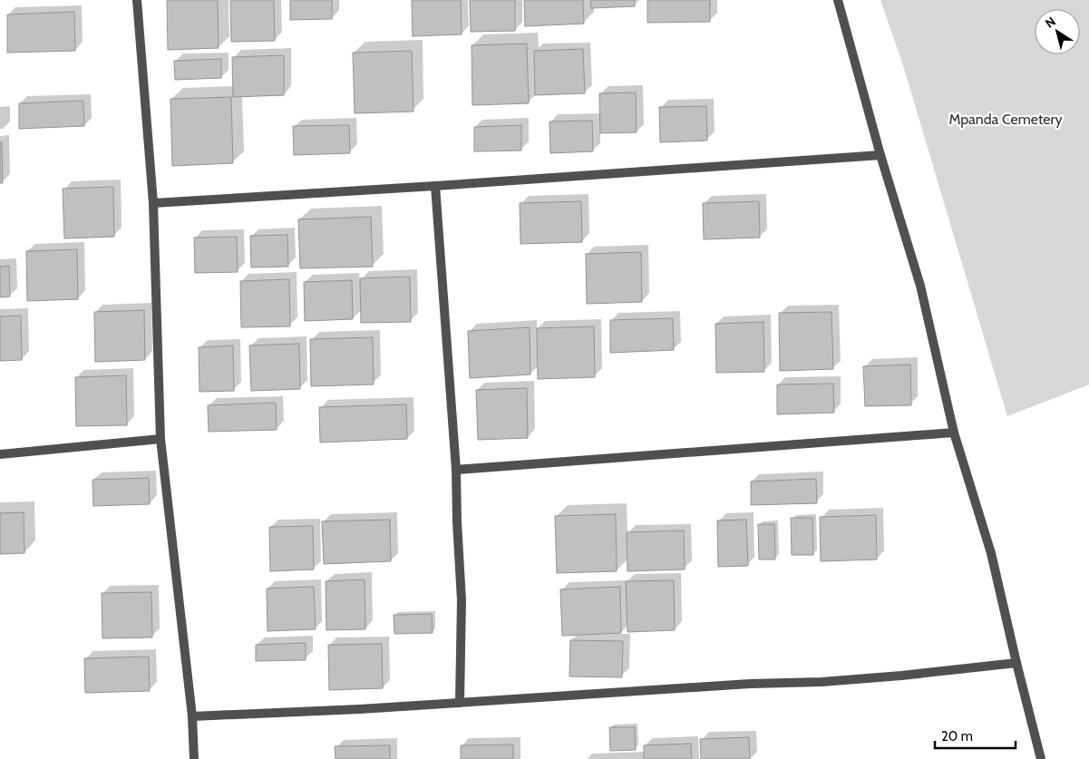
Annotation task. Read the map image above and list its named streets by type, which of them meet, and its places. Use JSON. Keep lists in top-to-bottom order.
{
  "parks": ["Mpanda Cemetery"],
  "scale_bar": "20 m",
  "north": "top left"
}
